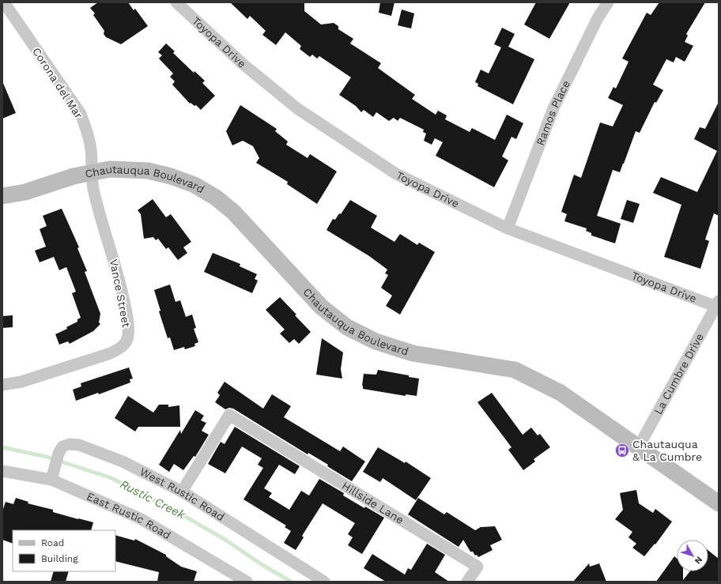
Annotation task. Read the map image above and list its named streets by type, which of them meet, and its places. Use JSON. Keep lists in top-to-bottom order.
{
  "streets": {
    "street": [
      "Toyopa Drive",
      "Corona del Mar",
      "Ramos Place",
      "Chautauqua Boulevard",
      "Vance Street",
      "La Cumbre Drive",
      "West Rustic Road",
      "Hillside Lane",
      "East Rustic Road"
    ]
  },
  "crossings": [
    ["Toyopa Drive", "Ramos Place"],
    ["Toyopa Drive", "La Cumbre Drive"],
    ["Corona del Mar", "Chautauqua Boulevard"],
    ["Corona del Mar", "Vance Street"],
    ["Chautauqua Boulevard", "Vance Street"],
    ["Chautauqua Boulevard", "La Cumbre Drive"],
    ["West Rustic Road", "Hillside Lane"],
    ["West Rustic Road", "East Rustic Road"]
  ],
  "water": ["Rustic Creek"],
  "places": {
    "bus stop": ["Chautauqua & La Cumbre"]
  },
  "legend": ["Road", "Building"],
  "north": "bottom right"
}
